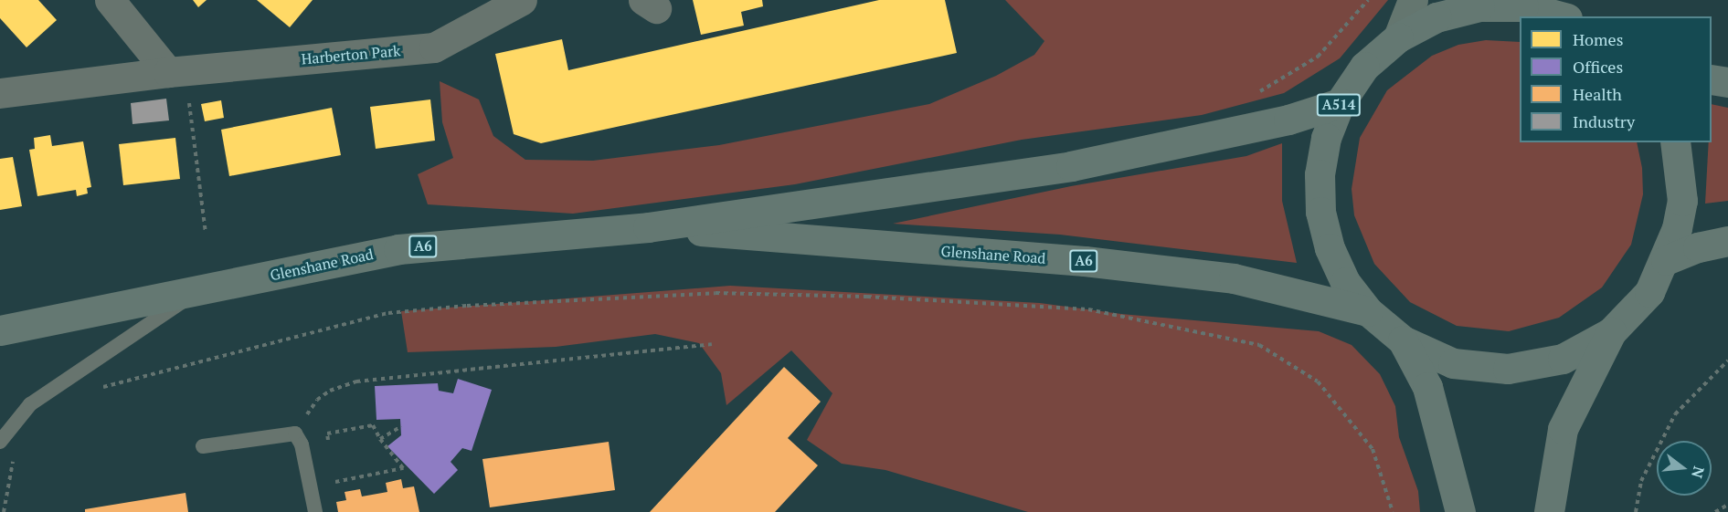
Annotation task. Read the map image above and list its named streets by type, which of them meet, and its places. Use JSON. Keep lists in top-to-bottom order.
{
  "streets": {
    "highway": ["A514", "A6", "Glenshane Road"],
    "street": ["Harberton Park"]
  },
  "crossings": [
    ["A514", "Glenshane Road"]
  ],
  "legend": [
    "Homes",
    "Offices",
    "Health",
    "Industry"
  ],
  "north": "right"
}
